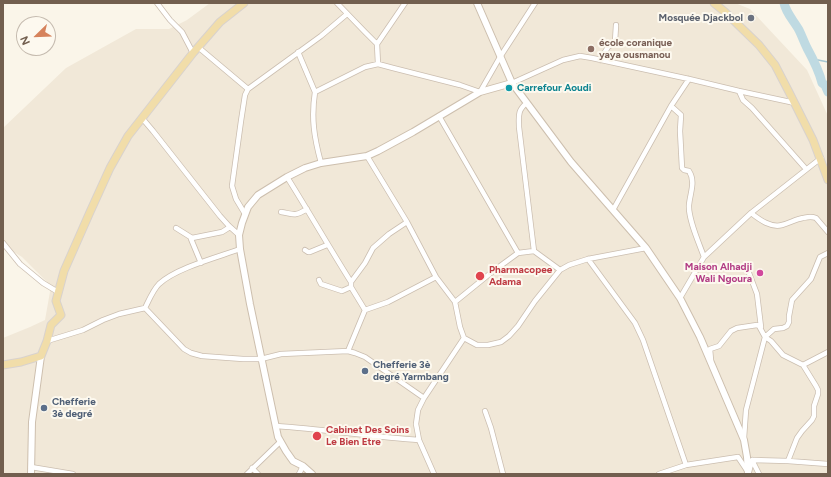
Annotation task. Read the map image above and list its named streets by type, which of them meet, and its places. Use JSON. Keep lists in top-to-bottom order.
{
  "places": [
    "Mosquée Djackbol",
    "école coranique yaya ousmanou",
    "Carrefour Aoudi",
    "Maison Alhadji Wali Ngoura",
    "Pharmacopee Adama",
    "Chefferie 3è degré Yarmbang",
    "Chefferie 3è degré",
    "Cabinet Des Soins Le Bien Etre"
  ],
  "north": "bottom left"
}
